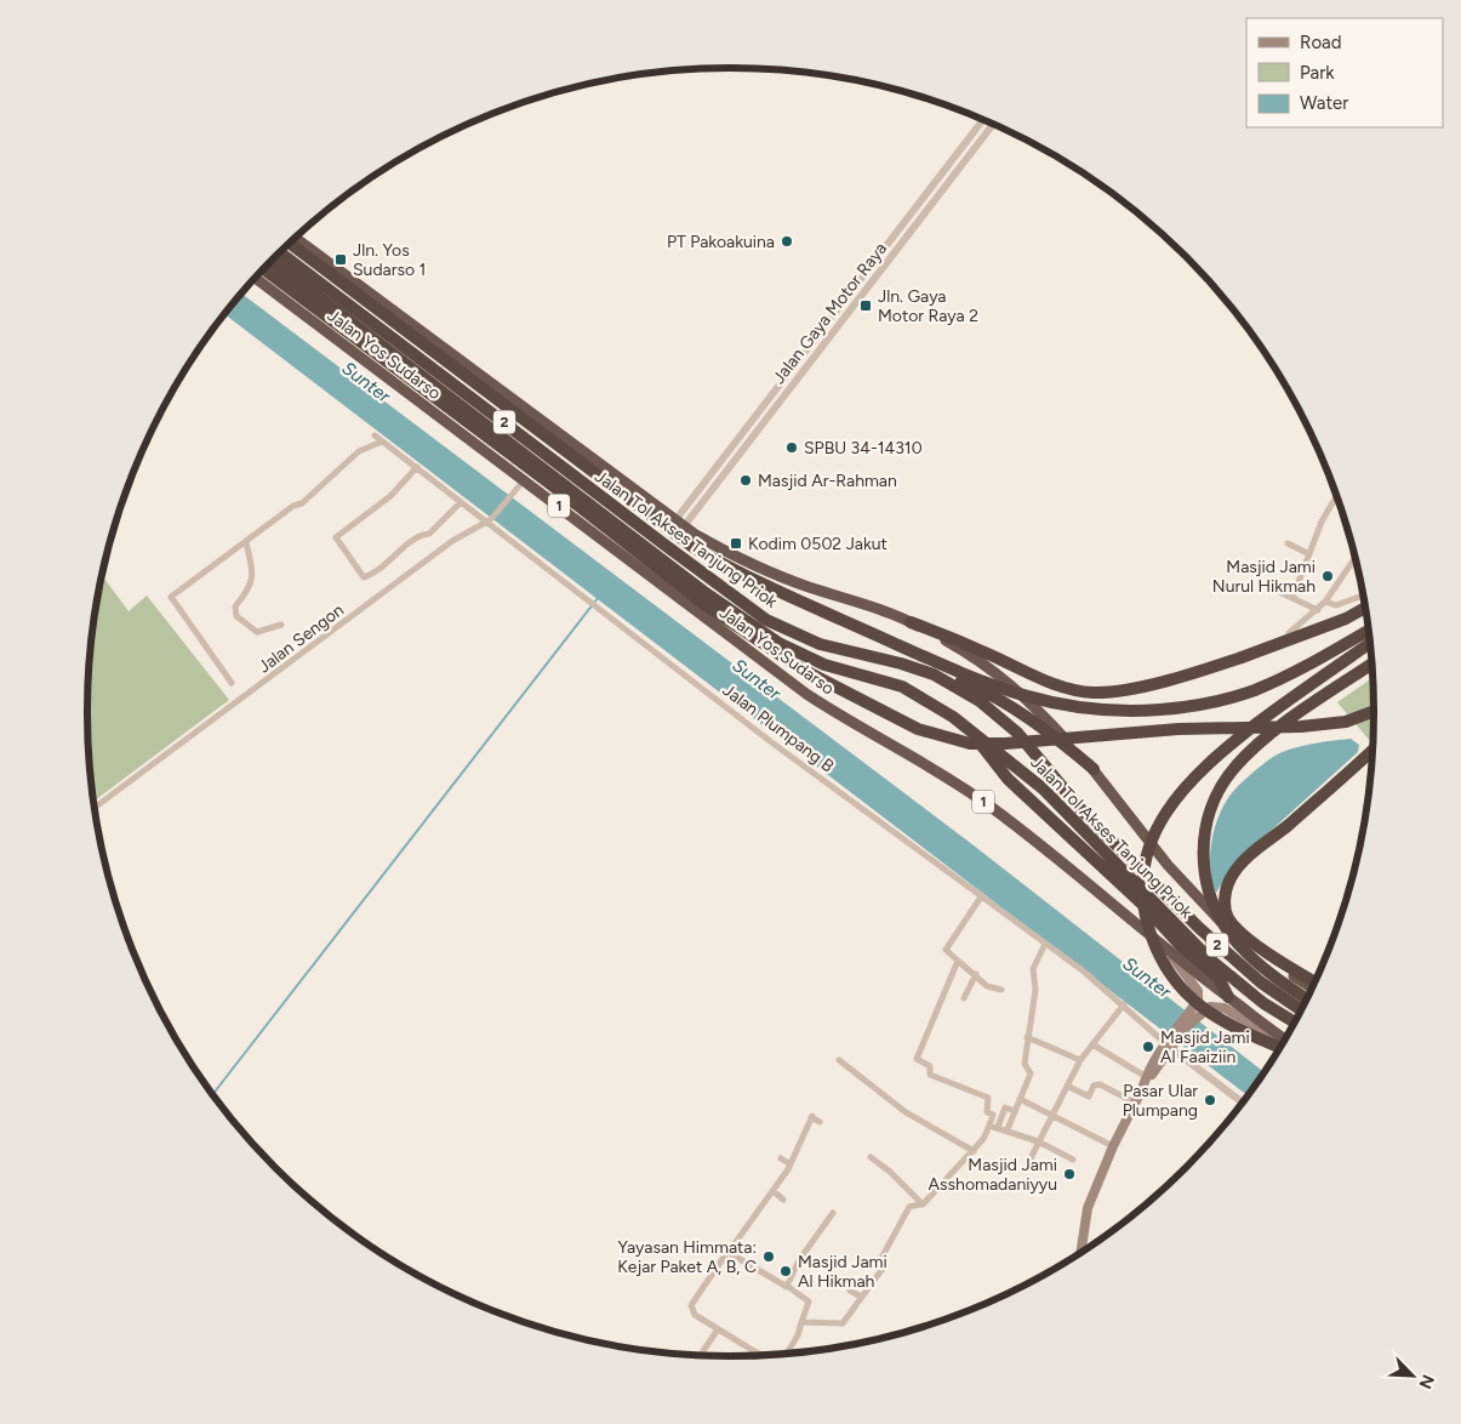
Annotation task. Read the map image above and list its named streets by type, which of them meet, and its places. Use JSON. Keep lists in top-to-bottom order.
{
  "streets": {
    "highway": [
      "Jalan Yos Sudarso",
      "2",
      "1",
      "Jalan Tol Akses Tanjung Priok"
    ],
    "street": ["Jalan Gaya Motor Raya", "Jalan Sengon", "Jalan Plumpang B"]
  },
  "crossings": [
    ["Jalan Yos Sudarso", "Jalan Sengon"],
    ["Jalan Sengon", "Jalan Plumpang B"]
  ],
  "water": ["Sunter"],
  "places": {
    "other": [
      "PT Pakoakuina",
      "SPBU 34-14310",
      "Masjid Ar-Rahman",
      "Masjid Jami Nurul Hikmah",
      "Masjid Jami Al Faaiziin",
      "Pasar Ular Plumpang",
      "Masjid Jami Asshomadaniyyu",
      "Yayasan Himmata: Kejar Paket A, B, C",
      "Masjid Jami Al Hikmah"
    ],
    "transit": ["Jln. Yos Sudarso 1", "Jln. Gaya Motor Raya 2", "Kodim 0502 Jakut"]
  },
  "legend": ["Road", "Park", "Water"],
  "north": "bottom right"
}
